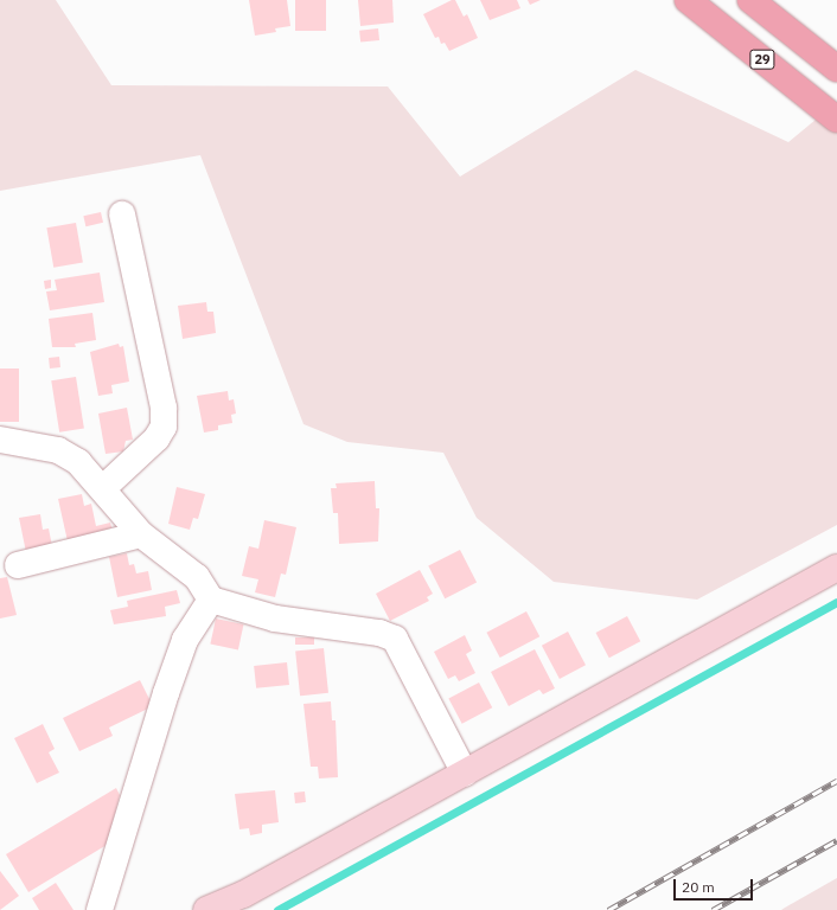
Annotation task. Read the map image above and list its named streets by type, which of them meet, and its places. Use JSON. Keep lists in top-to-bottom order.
{
  "streets": {
    "main road": ["29"]
  },
  "scale_bar": "20 m"
}
